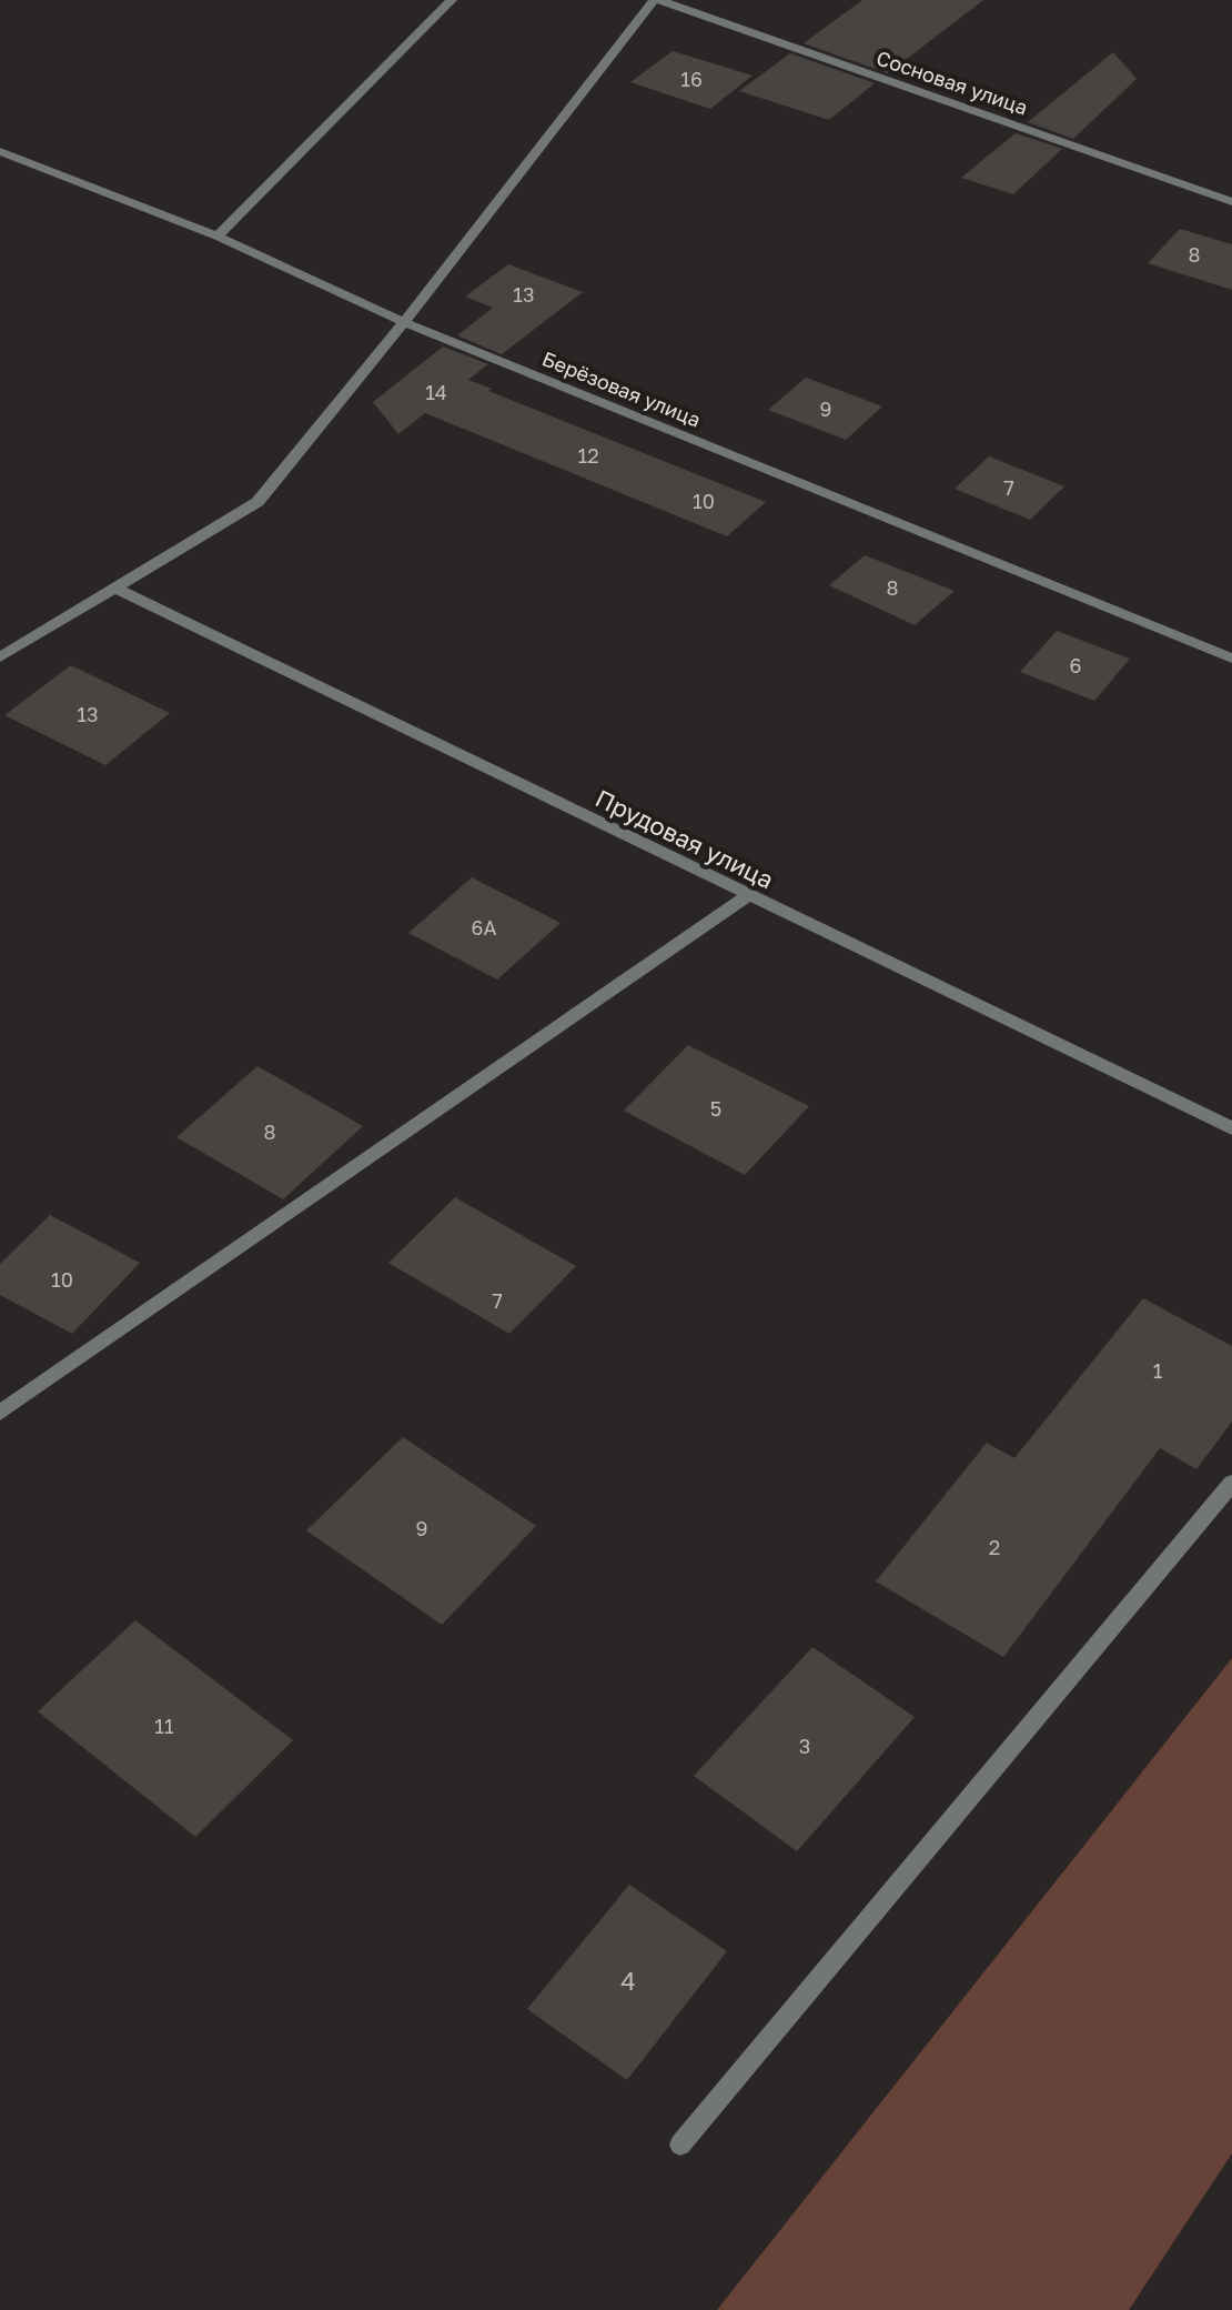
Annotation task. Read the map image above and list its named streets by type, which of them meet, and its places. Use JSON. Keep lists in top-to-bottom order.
{
  "streets": {
    "street": ["Сосновая улица", "Берёзовая улица", "Прудовая улица"]
  },
  "house_numbers": [
    "16",
    "8",
    "13",
    "14",
    "9",
    "12",
    "7",
    "10",
    "8",
    "6",
    "13",
    "6А",
    "5",
    "8",
    "10",
    "7",
    "1",
    "9",
    "2",
    "11",
    "3",
    "4"
  ]
}
